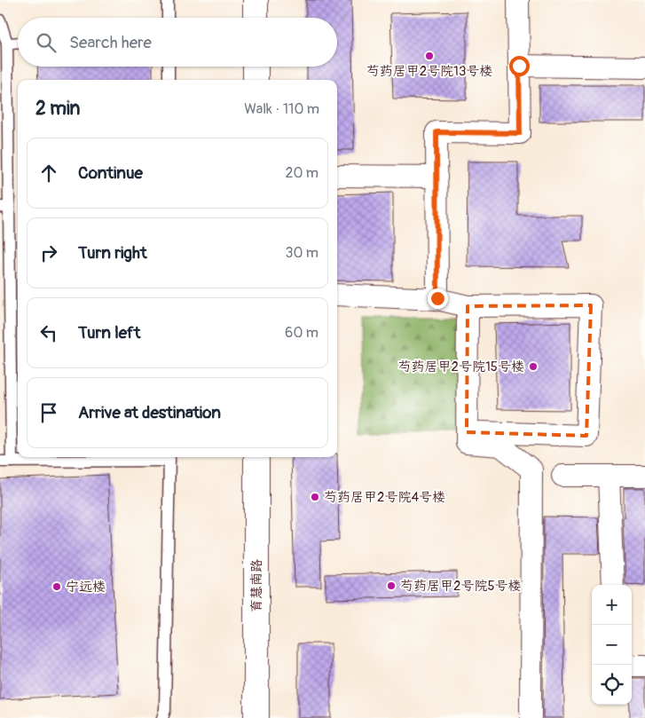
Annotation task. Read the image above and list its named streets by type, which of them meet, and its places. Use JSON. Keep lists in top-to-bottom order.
{
  "streets": {
    "street": ["育慧南路"]
  },
  "places": [
    "芍药居甲2号院13号楼",
    "芍药居甲2号院15号楼",
    "芍药居甲2号院4号楼",
    "芍药居甲2号院5号楼",
    "宁远楼"
  ],
  "page": {
    "search": "Search here",
    "heading": ["2 min", "Walk · 110 m"],
    "list": [
      ["Continue", "20 m"],
      ["Turn right", "30 m"],
      ["Turn left", "60 m"],
      "Arrive at destination"
    ],
    "map_buttons": ["+", "−"]
  }
}
